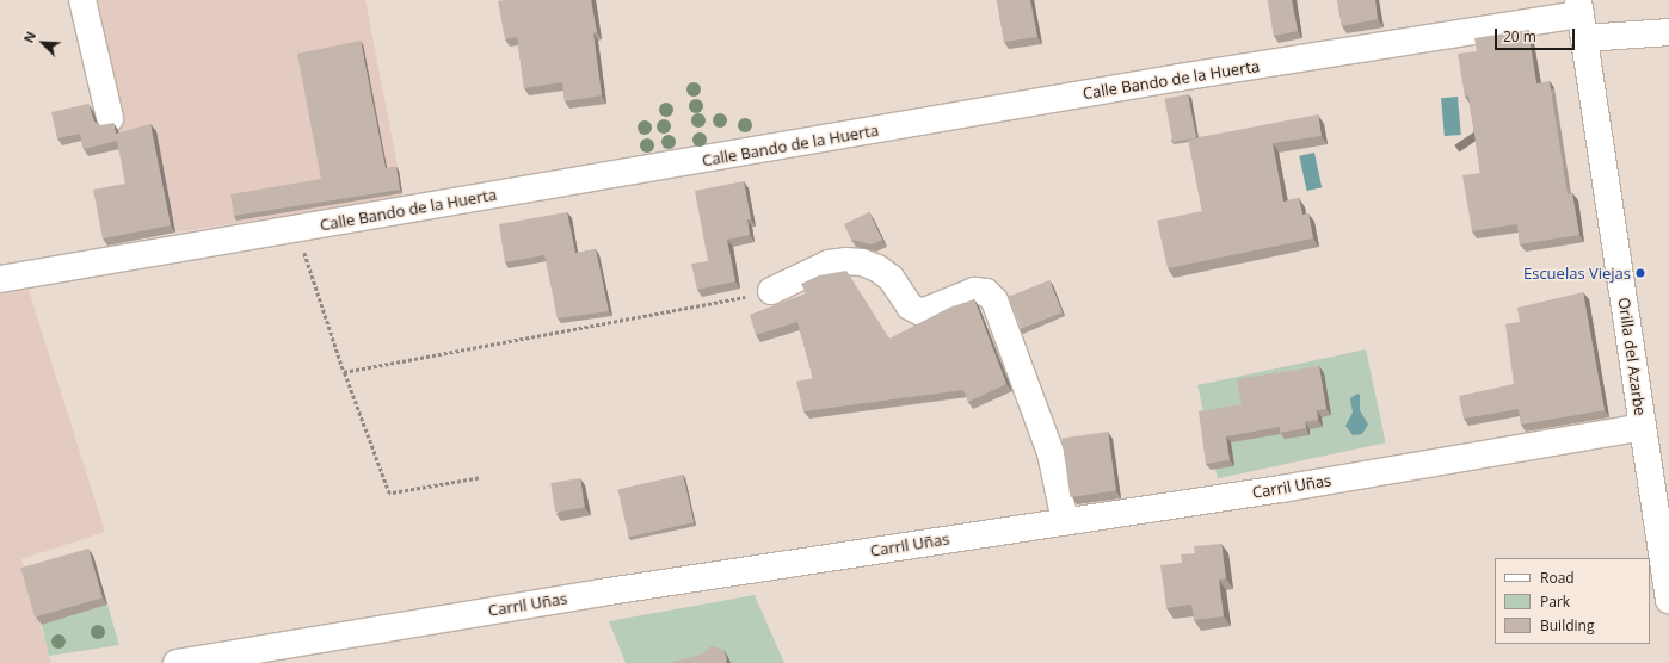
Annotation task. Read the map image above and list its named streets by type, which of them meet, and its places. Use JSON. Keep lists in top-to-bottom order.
{
  "streets": {
    "street": ["Calle Bando de la Huerta", "Orilla del Azarbe", "Carril Uñas"]
  },
  "crossings": [
    ["Calle Bando de la Huerta", "Orilla del Azarbe"],
    ["Orilla del Azarbe", "Carril Uñas"]
  ],
  "places": ["Escuelas Viejas"],
  "legend": ["Road", "Park", "Building"],
  "scale_bar": "20 m",
  "north": "top left"
}
